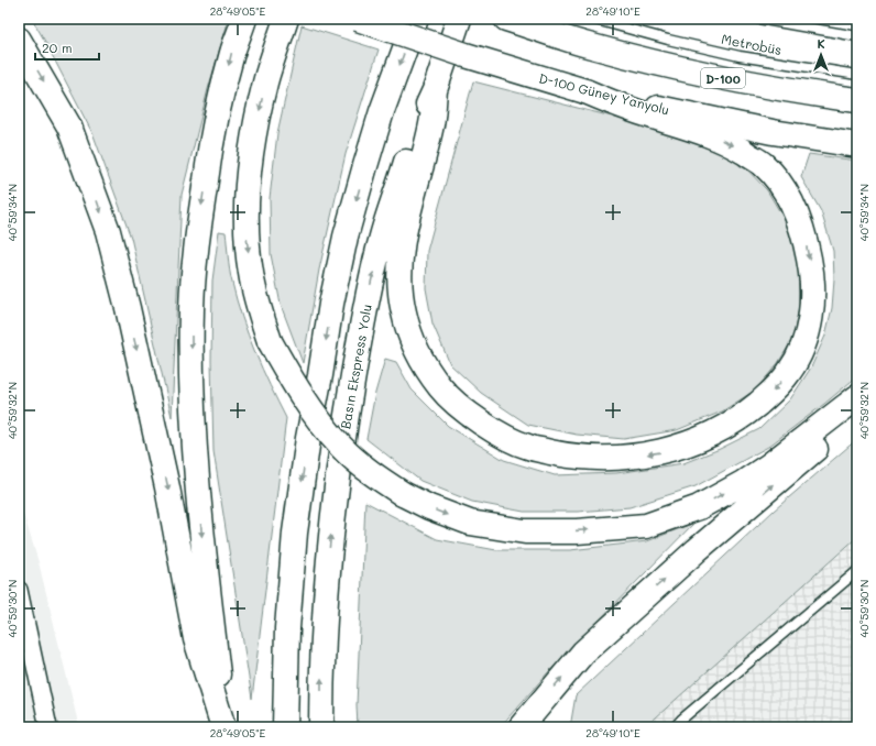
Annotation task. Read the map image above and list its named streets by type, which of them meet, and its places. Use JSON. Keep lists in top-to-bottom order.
{
  "streets": {
    "main road": ["D-100", "D-100 Güney Yanyolu", "Basın Ekspress Yolu"],
    "lane": ["Metrobüs"]
  },
  "scale_bar": "20 m",
  "north": "top",
  "coordinates": [
    "28°49'05\"E",
    "28°49'10\"E",
    "40°59'34\"N",
    "40°59'32\"N",
    "40°59'30\"N"
  ]
}
